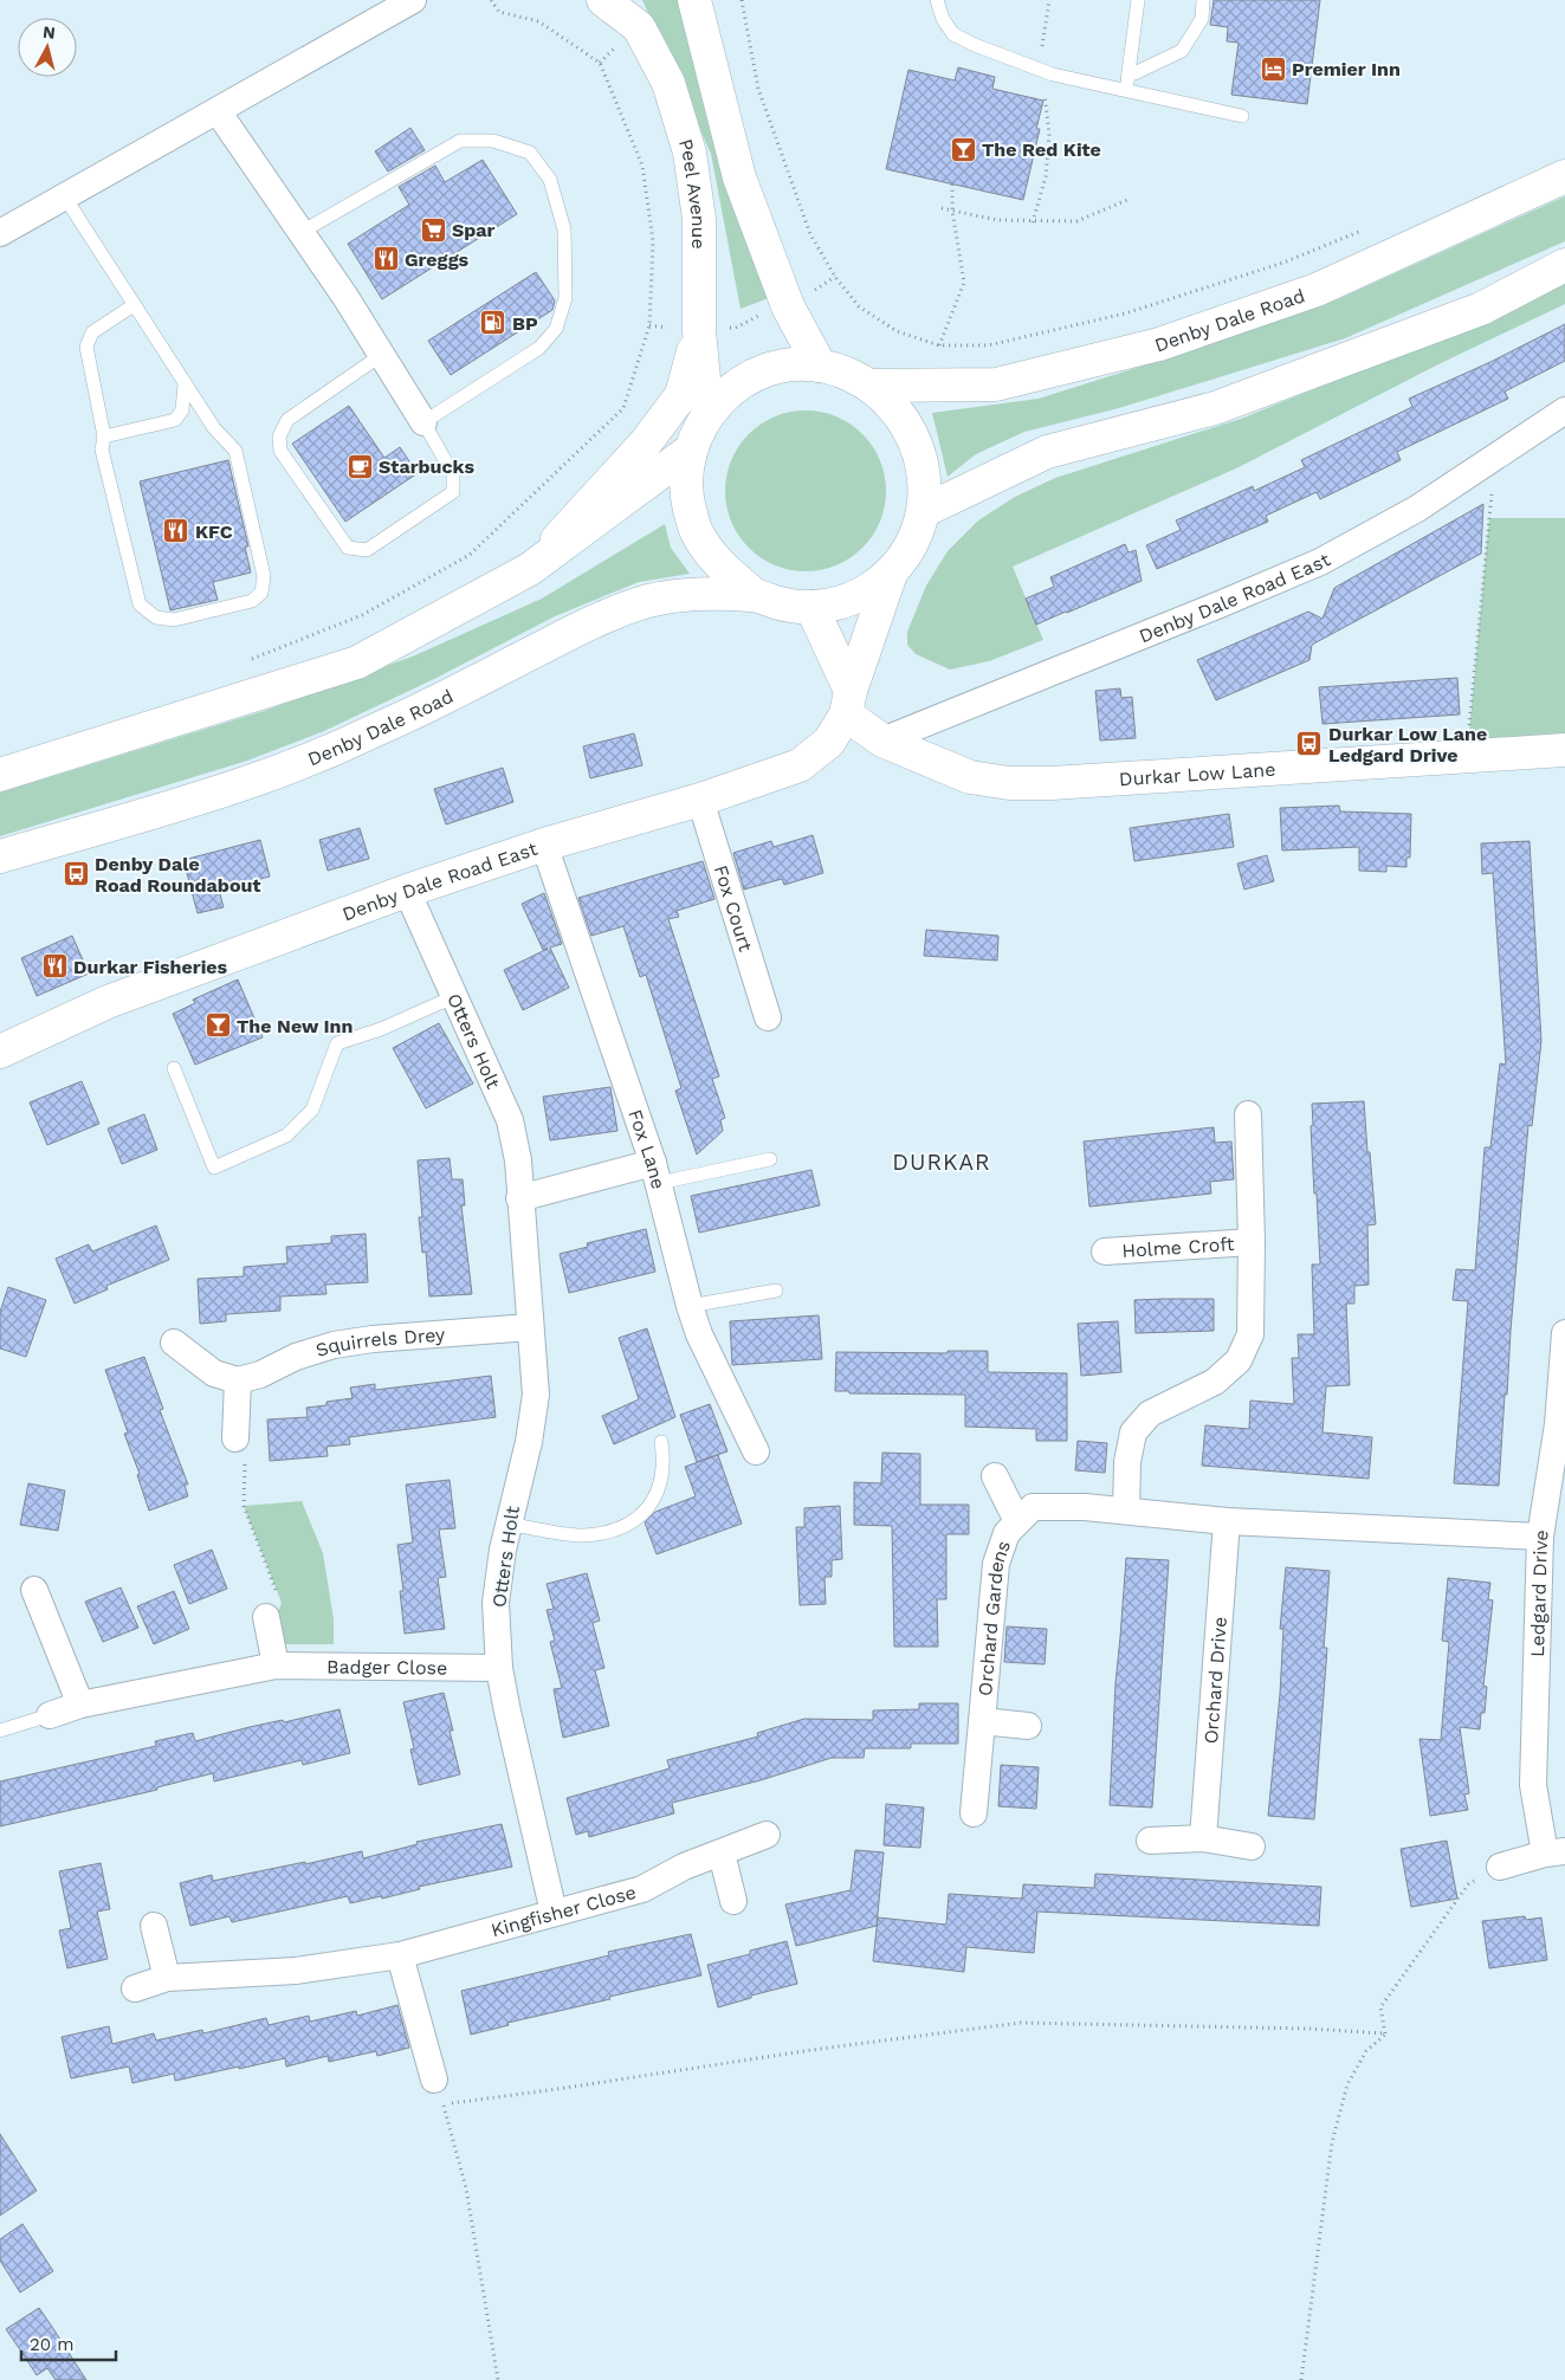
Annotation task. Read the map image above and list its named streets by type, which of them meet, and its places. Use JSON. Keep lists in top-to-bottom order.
{
  "streets": {
    "main road": [
      "Peel Avenue",
      "Denby Dale Road",
      "Denby Dale Road East",
      "Durkar Low Lane"
    ],
    "street": [
      "Fox Court",
      "Otters Holt",
      "Fox Lane",
      "Holme Croft",
      "Squirrels Drey",
      "Ledgard Drive",
      "Orchard Gardens",
      "Badger Close",
      "Orchard Drive",
      "Kingfisher Close"
    ]
  },
  "crossings": [
    ["Peel Avenue", "Denby Dale Road"],
    ["Denby Dale Road", "Denby Dale Road East"],
    ["Denby Dale Road East", "Durkar Low Lane"],
    ["Denby Dale Road East", "Fox Court"],
    ["Denby Dale Road East", "Otters Holt"],
    ["Denby Dale Road East", "Fox Lane"],
    ["Otters Holt", "Squirrels Drey"],
    ["Otters Holt", "Badger Close"],
    ["Otters Holt", "Kingfisher Close"],
    ["Holme Croft", "Orchard Gardens"]
  ],
  "districts": ["DURKAR"],
  "places": {
    "hotel": ["Premier Inn"],
    "bar": ["The Red Kite", "The New Inn"],
    "supermarket": ["Spar"],
    "restaurant": ["Greggs", "KFC", "Durkar Fisheries"],
    "fuel station": ["BP"],
    "cafe": ["Starbucks"],
    "bus stop": ["Durkar Low Lane Ledgard Drive", "Denby Dale Road Roundabout"]
  },
  "scale_bar": "20 m",
  "north": "top"
}
